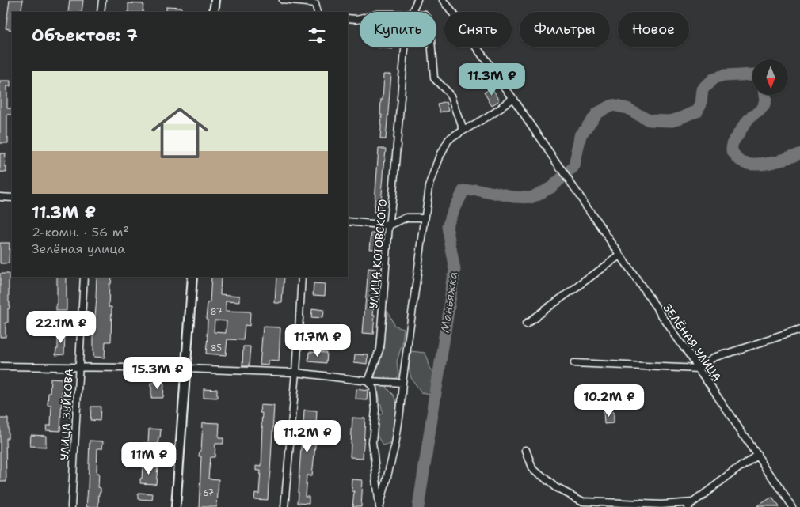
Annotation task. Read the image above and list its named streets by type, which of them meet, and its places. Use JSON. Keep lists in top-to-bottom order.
{
  "streets": {
    "street": ["УЛИЦА КОТОВСКОГО", "ЗЕЛЁНАЯ УЛИЦА", "УЛИЦА ЗУЙКОВА"]
  },
  "water": ["Маньяжка"],
  "house_numbers": ["87", "85", "67"],
  "north": "bottom",
  "page": {
    "chip": [
      "Купить",
      "Снять",
      "Фильтры",
      "Новое"
    ],
    "heading": "Объектов: 7",
    "list": [
      {
        "name": "11.3M ₽",
        "note": "2-комн. · 56 m² · Зелёная улица"
      }
    ],
    "price": [
      "11.3M ₽",
      "22.1M ₽",
      "11.7M ₽",
      "15.3M ₽",
      "10.2M ₽",
      "11.2M ₽",
      "11M ₽"
    ]
  }
}
